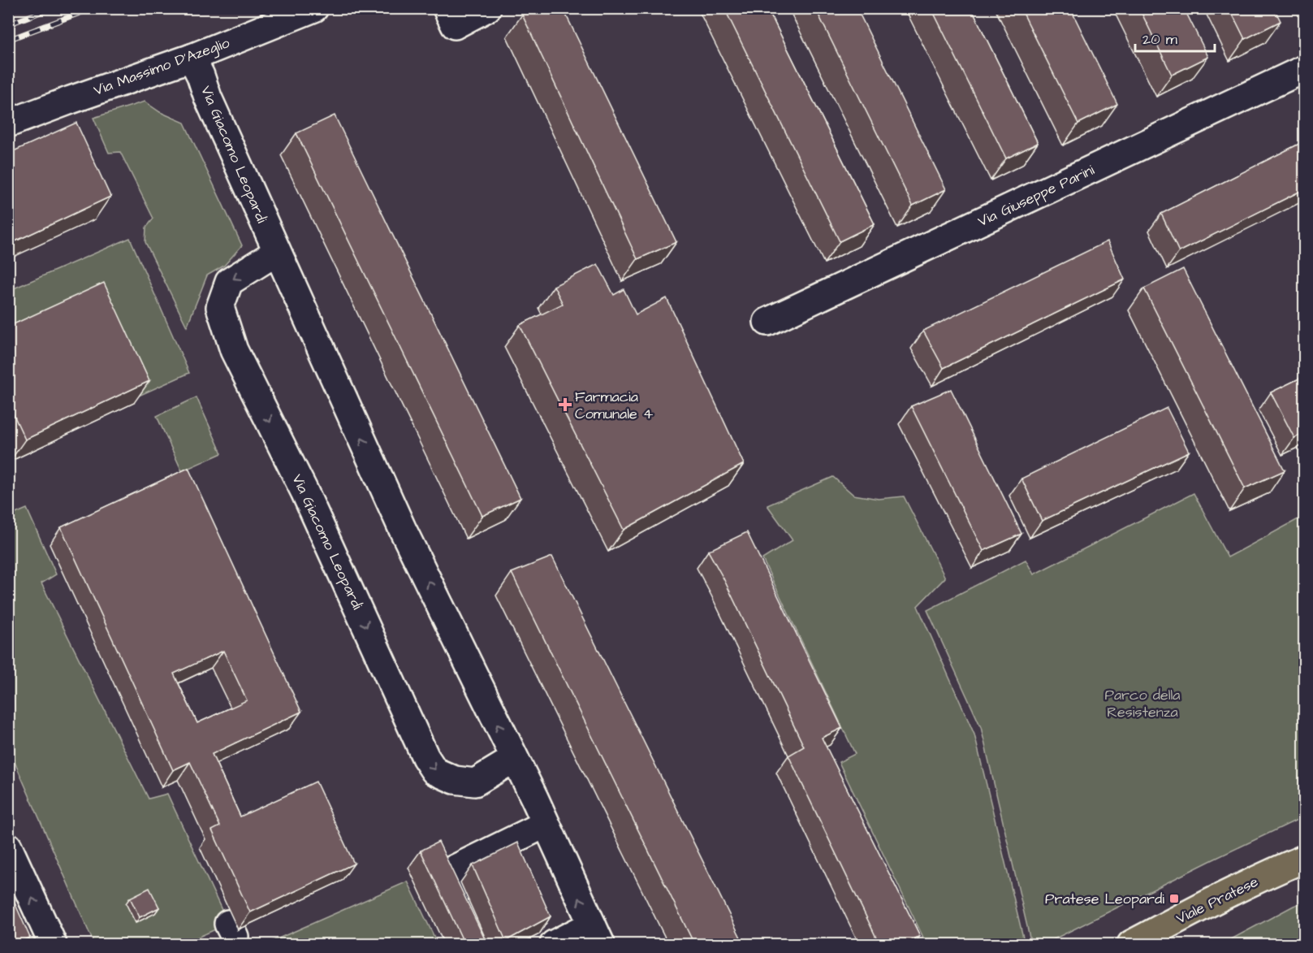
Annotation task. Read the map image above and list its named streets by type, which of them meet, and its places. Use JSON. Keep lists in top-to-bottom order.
{
  "streets": {
    "main road": ["Viale Pratese"],
    "street": ["Via Massimo D'Azeglio", "Via Giacomo Leopardi", "Via Giuseppe Parini"]
  },
  "crossings": [
    ["Via Massimo D'Azeglio", "Via Giacomo Leopardi"]
  ],
  "parks": ["Parco della Resistenza"],
  "places": {
    "health": ["Farmacia Comunale 4"],
    "transit": ["Pratese Leopardi"]
  },
  "scale_bar": "20 m"
}
